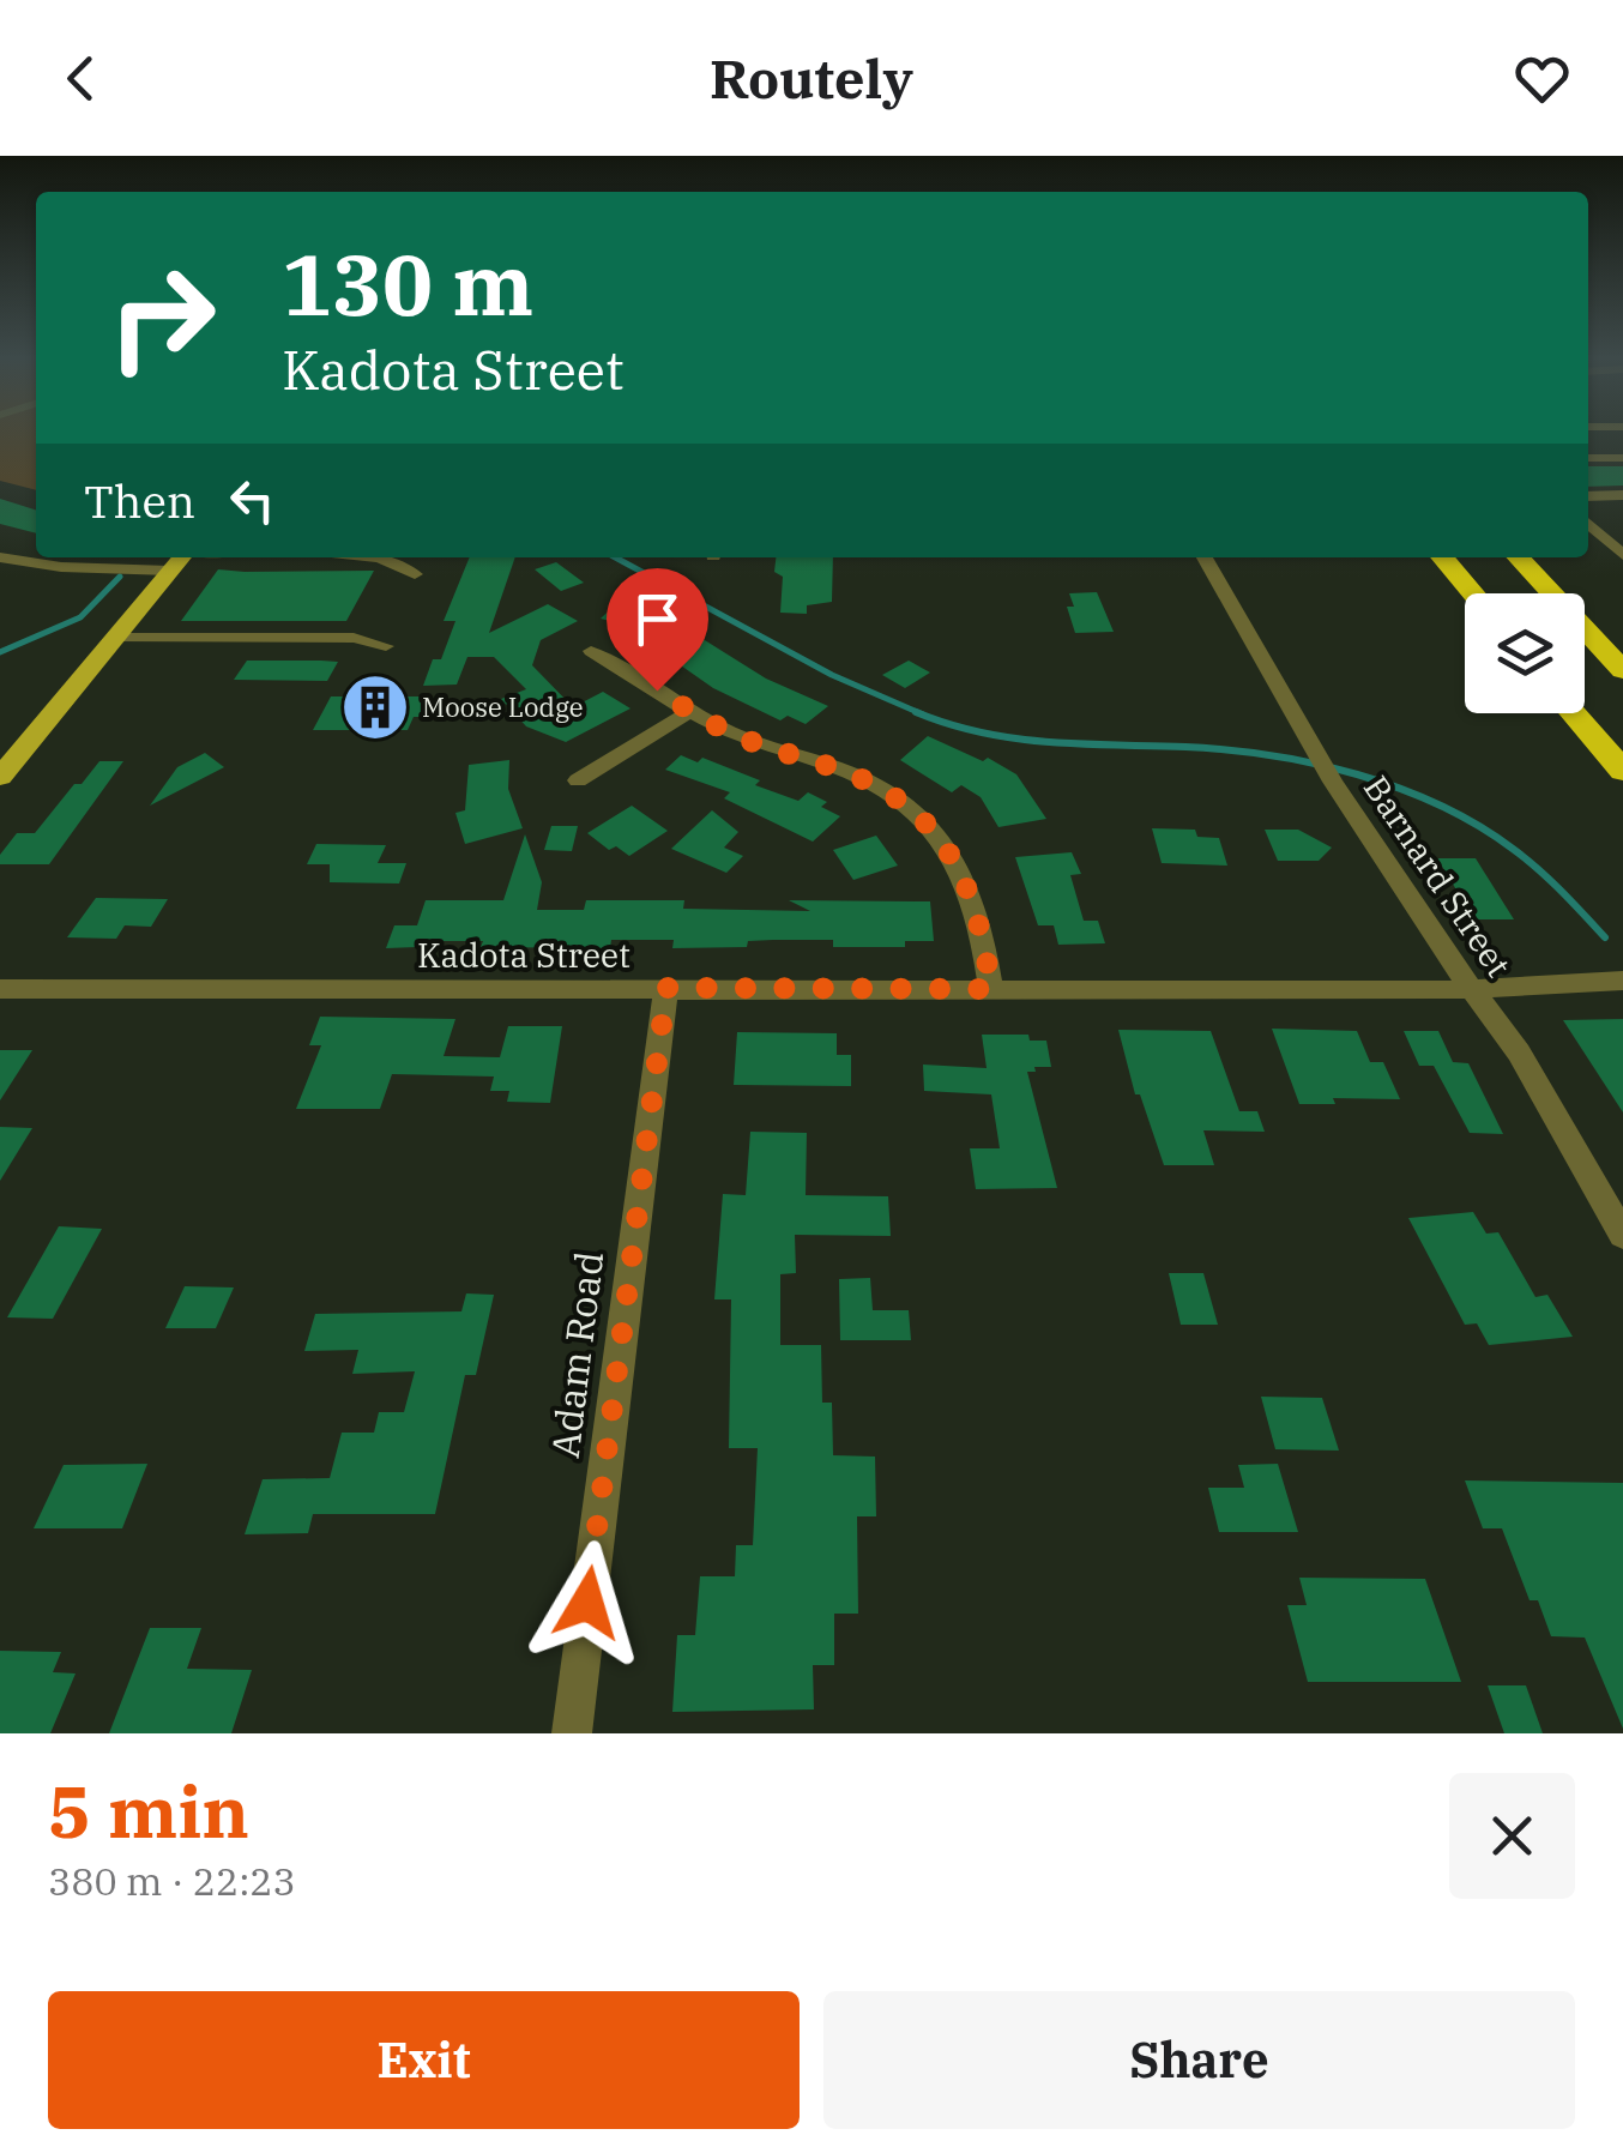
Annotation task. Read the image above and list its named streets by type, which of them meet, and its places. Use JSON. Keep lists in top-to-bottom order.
{
  "streets": {
    "street": ["Barnard Street", "Kadota Street", "Adam Road"]
  },
  "crossings": [
    ["Barnard Street", "Kadota Street"],
    ["Kadota Street", "Adam Road"]
  ],
  "places": {
    "building": ["Moose Lodge"]
  },
  "page": {
    "header": "Routely",
    "turn": ["130 m", "Kadota Street"],
    "then": "Then",
    "heading": ["5 min", "380 m · 22:23"],
    "buttons": ["Exit", "Share"]
  }
}
